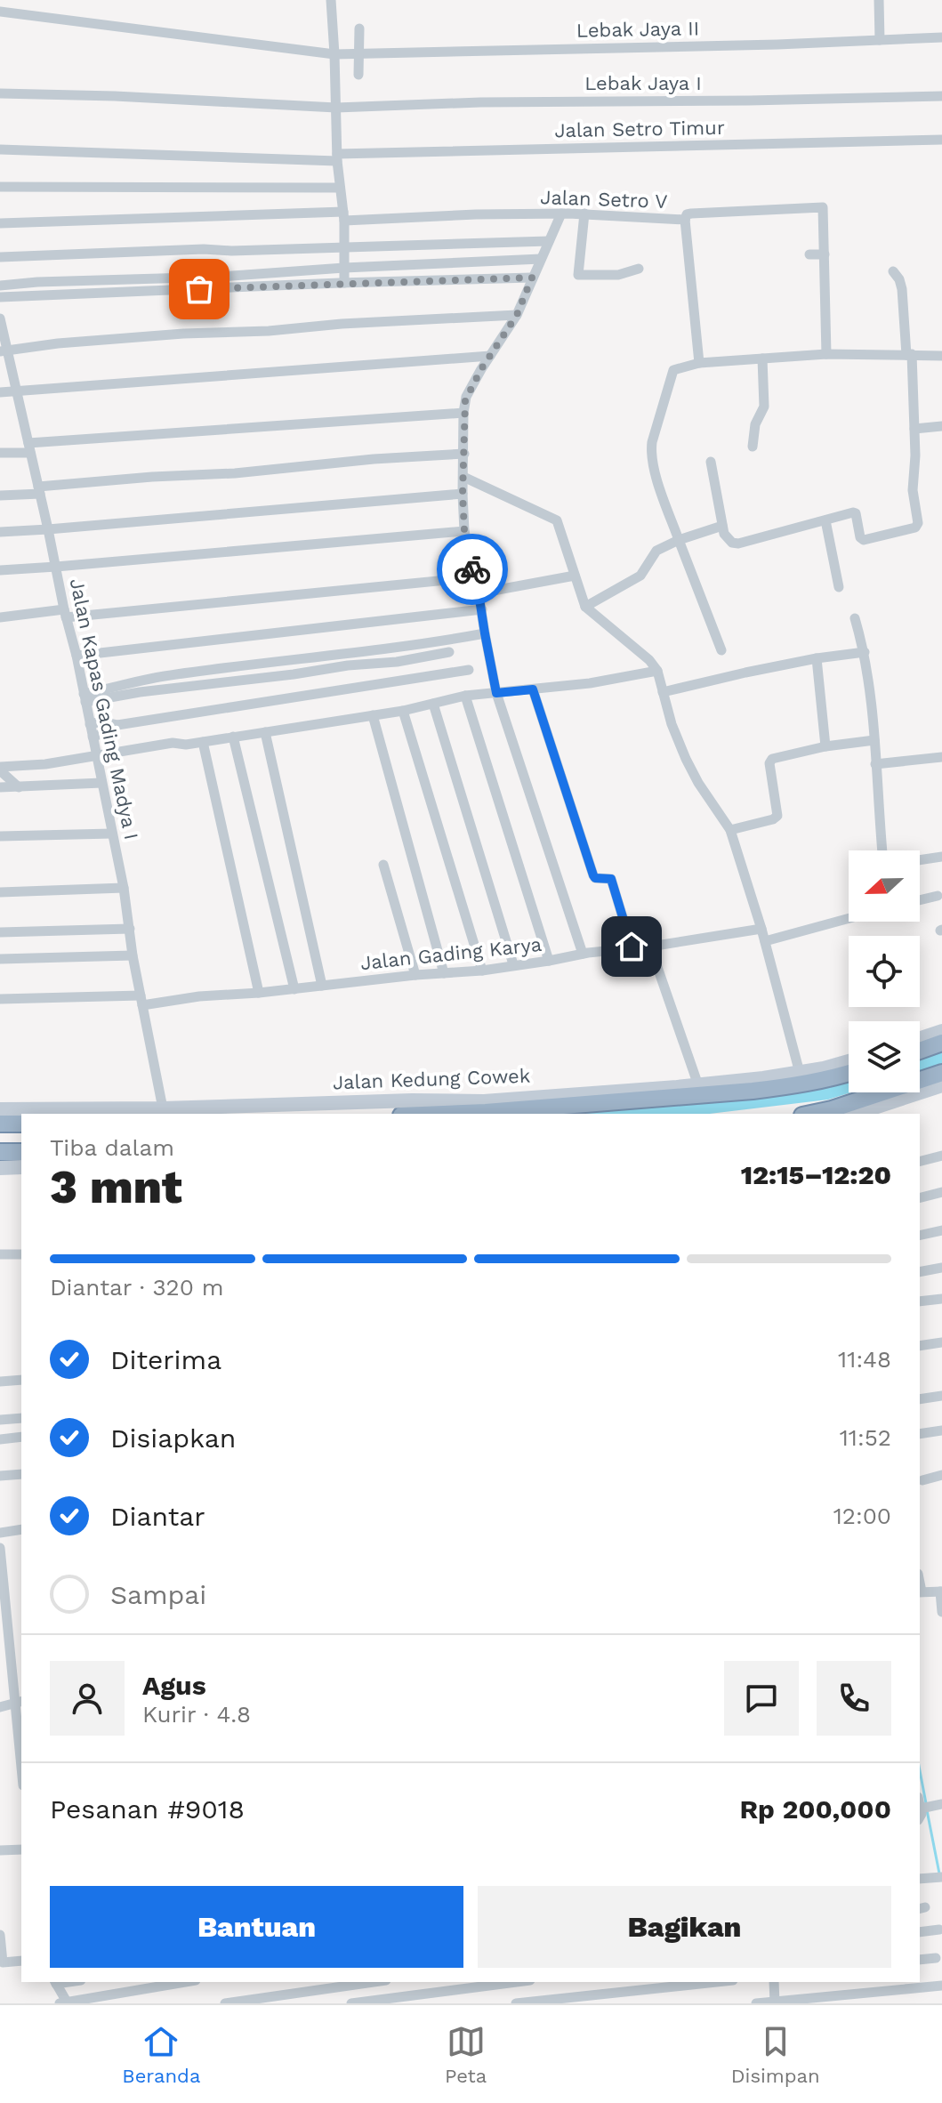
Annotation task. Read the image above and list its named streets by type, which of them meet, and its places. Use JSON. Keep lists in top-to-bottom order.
{
  "streets": {
    "highway": ["Jalan Kedung Cowek"],
    "street": [
      "Lebak Jaya II",
      "Lebak Jaya I",
      "Jalan Setro Timur",
      "Jalan Setro V",
      "Jalan Kapas Gading Madya I",
      "Jalan Gading Karya"
    ]
  },
  "crossings": [
    ["Jalan Kapas Gading Madya I", "Jalan Gading Karya"],
    ["Jalan Kapas Gading Madya I", "Jalan Kedung Cowek"]
  ],
  "north": "left",
  "page": {
    "heading": ["3 mnt", "Tiba dalam", "12:15–12:20"],
    "panel": [
      "Agus",
      "Kurir · 4.8",
      "Pesanan #9018",
      "Rp 200,000"
    ],
    "bar": "Diantar · 320 m",
    "list": [
      ["Diterima", "11:48"],
      ["Disiapkan", "11:52"],
      ["Diantar", "12:00"],
      "Sampai"
    ],
    "buttons": ["Bantuan", "Bagikan"],
    "tabs": ["Beranda", "Peta", "Disimpan"]
  }
}
